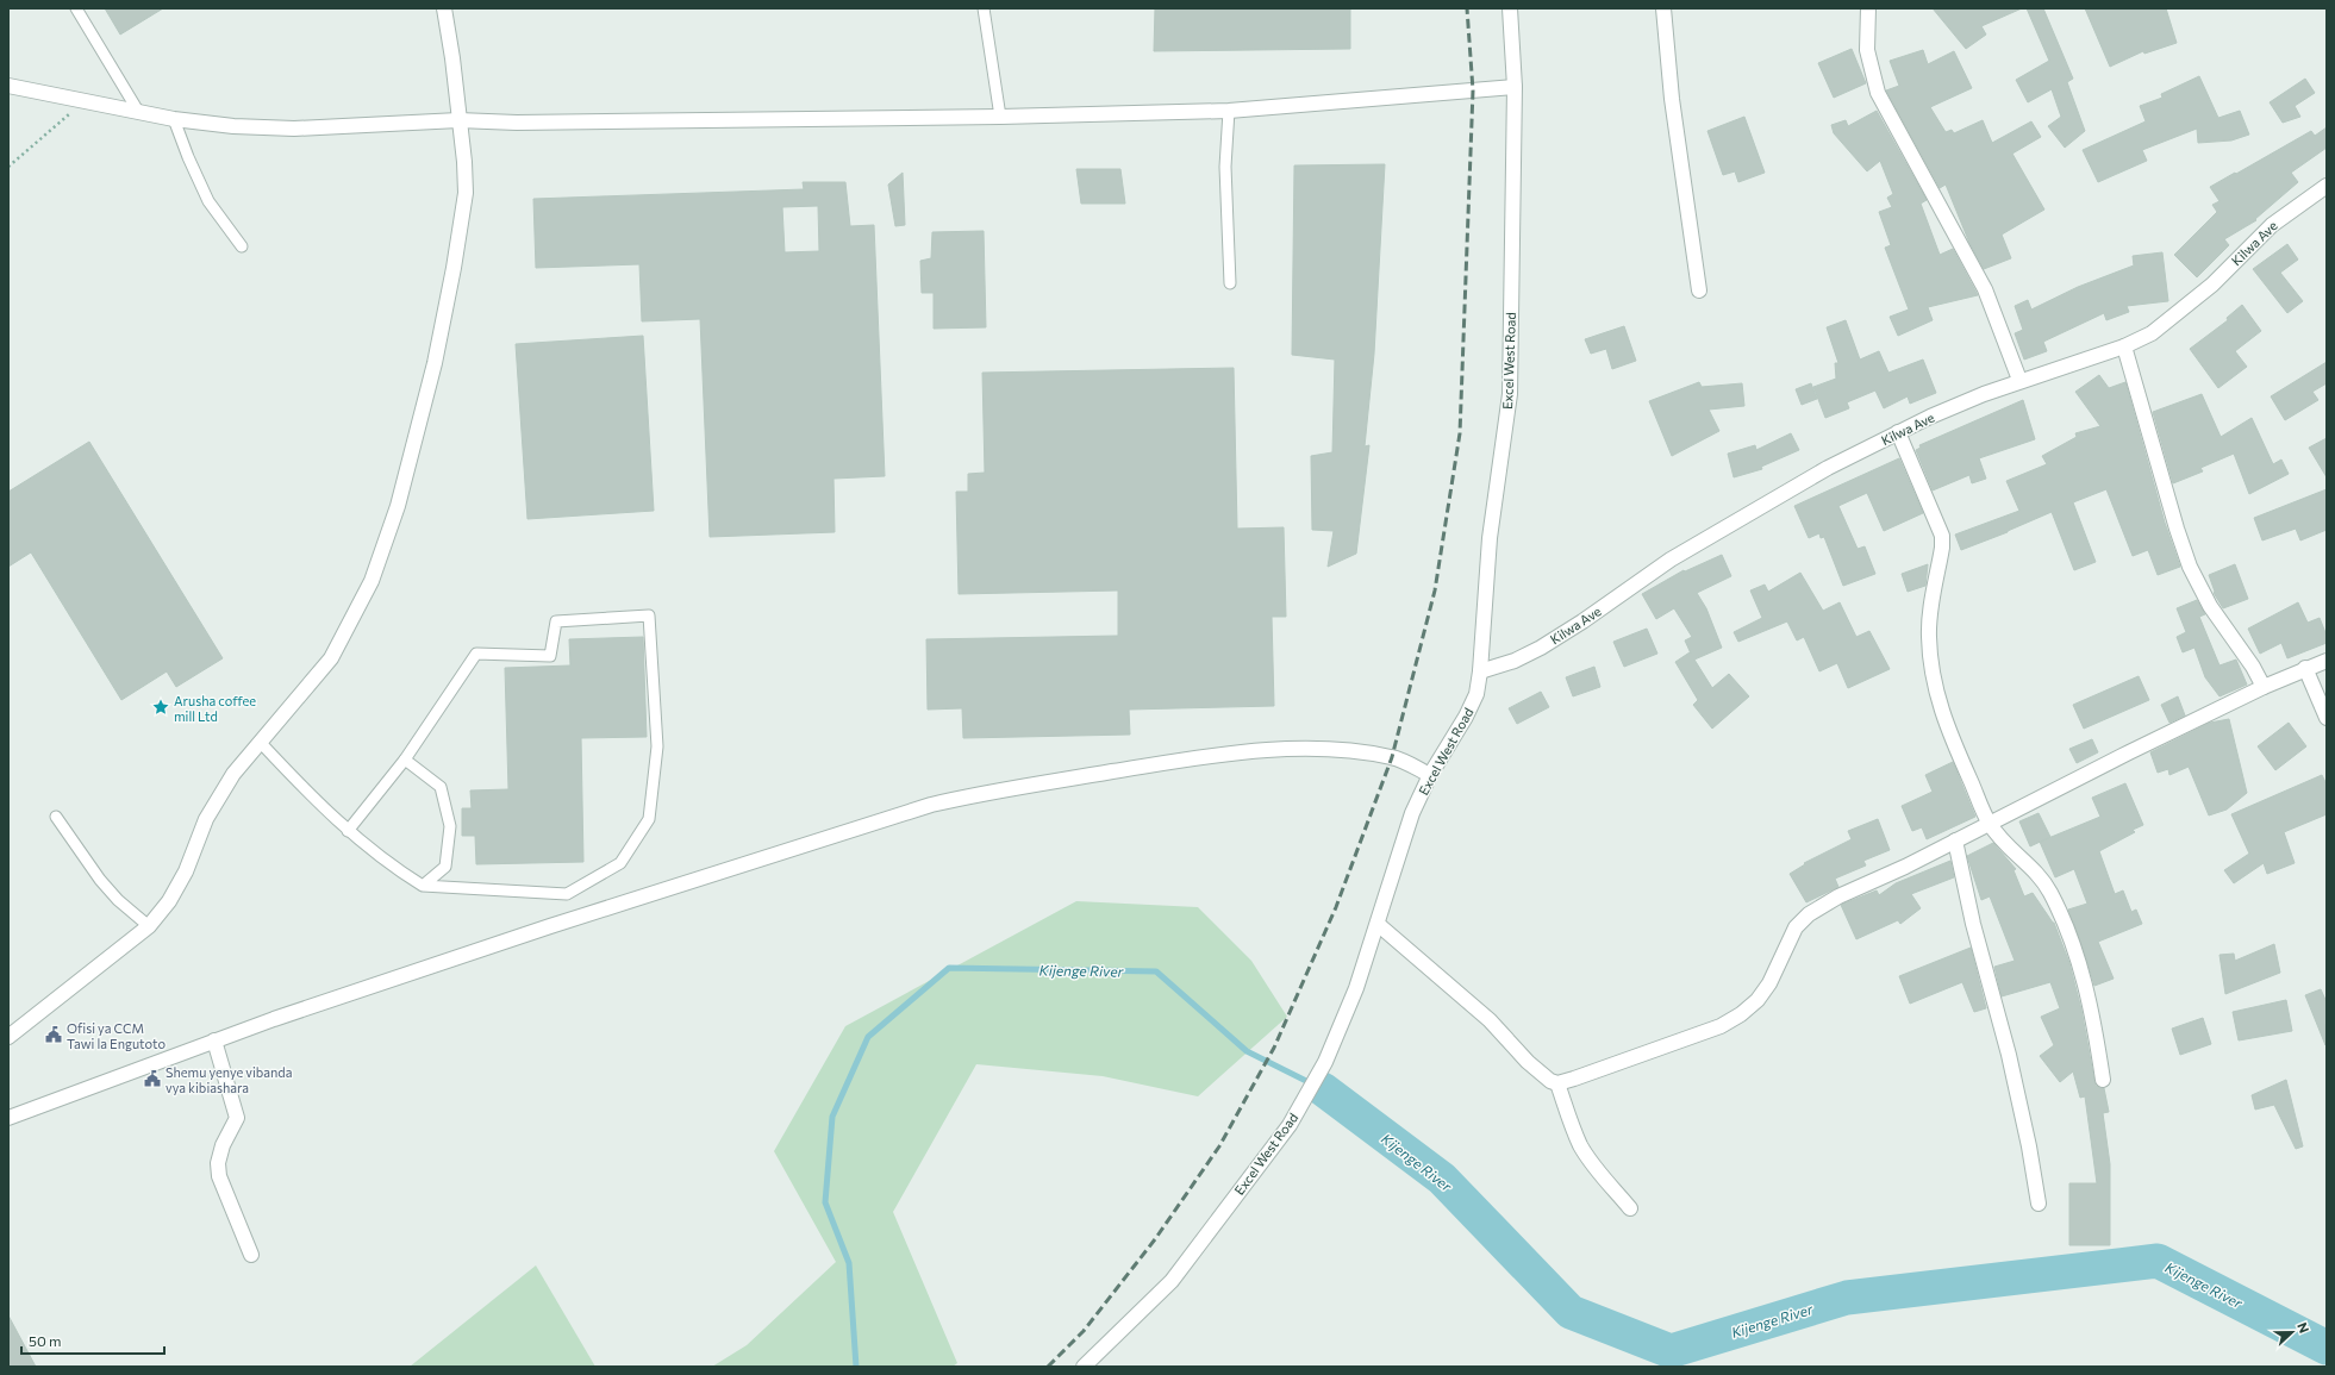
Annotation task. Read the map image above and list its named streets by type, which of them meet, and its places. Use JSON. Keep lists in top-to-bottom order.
{
  "streets": {
    "street": ["Kilwa Ave", "Excel West Road"]
  },
  "crossings": [
    ["Kilwa Ave", "Excel West Road"]
  ],
  "water": ["Kijenge River"],
  "places": {
    "place": ["Arusha coffee mill Ltd"],
    "public building": ["Ofisi ya CCM Tawi la Engutoto", "Shemu yenye vibanda vya kibiashara"]
  },
  "scale_bar": "50 m",
  "north": "right"
}
